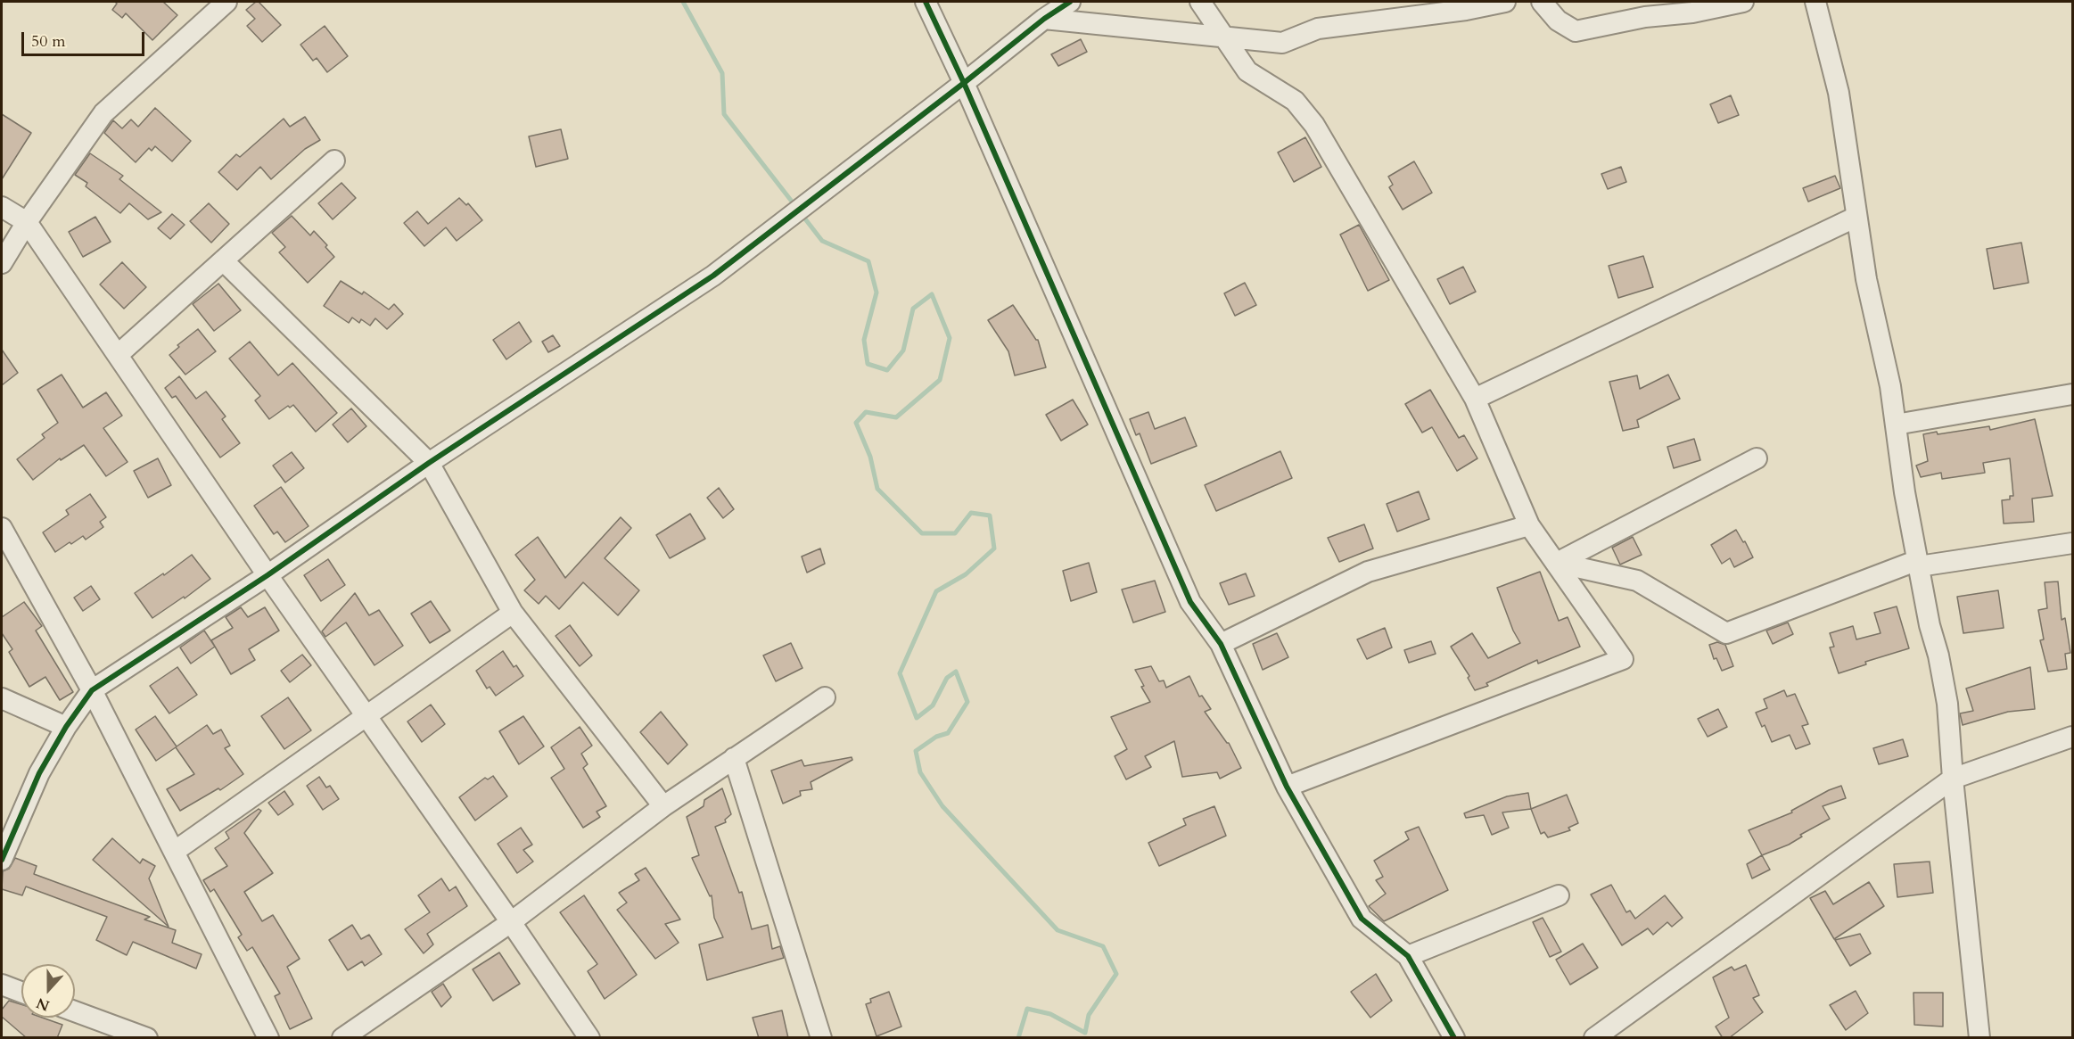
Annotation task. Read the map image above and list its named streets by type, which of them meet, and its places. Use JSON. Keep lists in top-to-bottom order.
{
  "scale_bar": "50 m",
  "north": "bottom"
}
